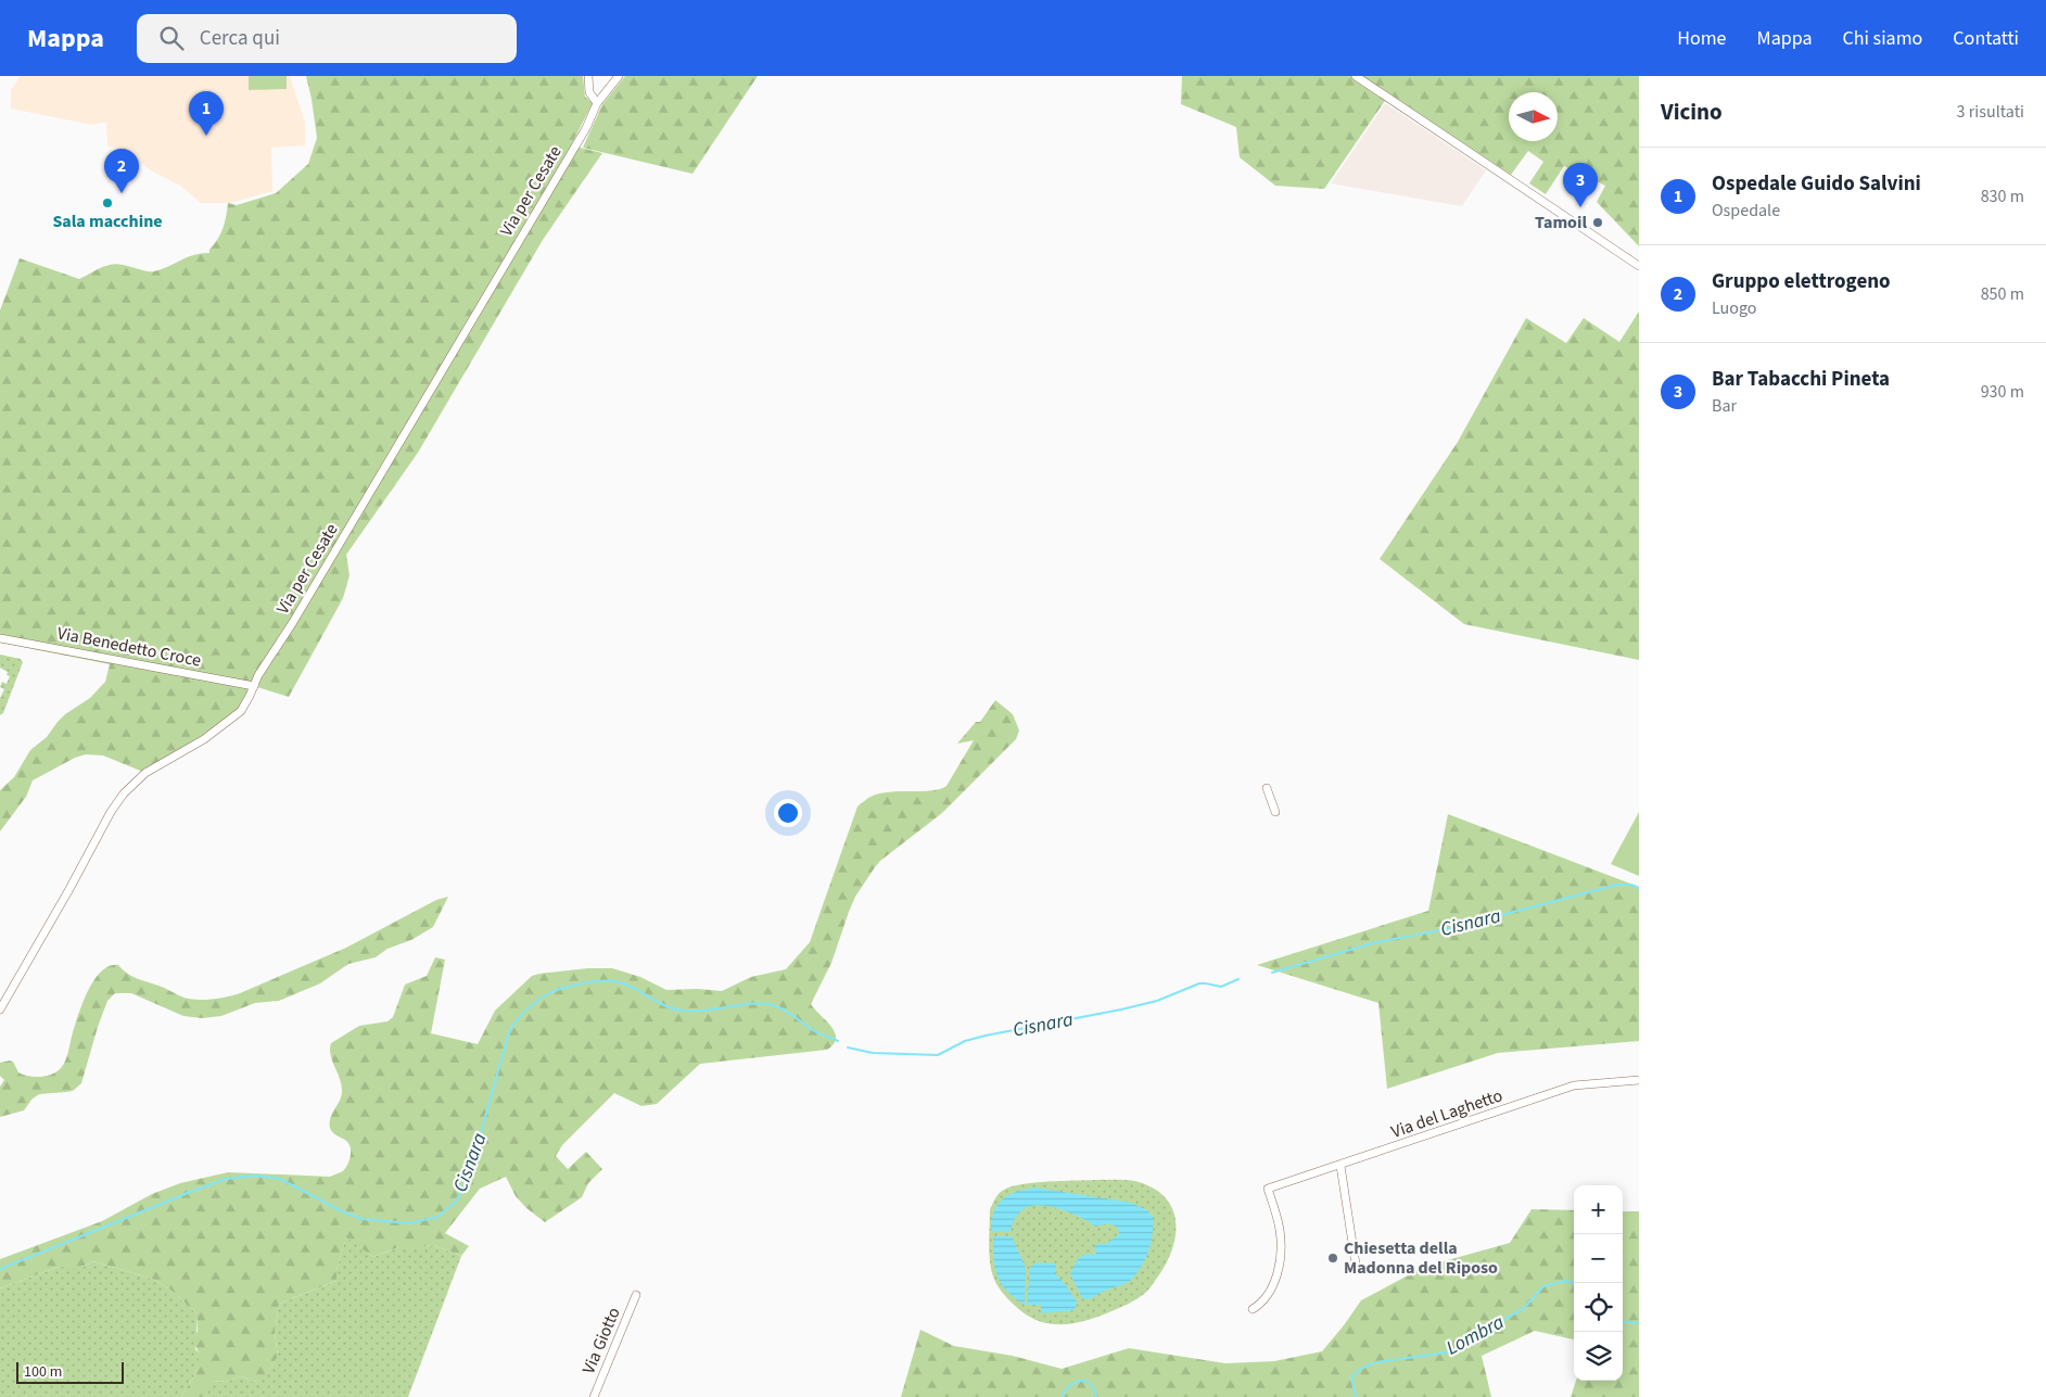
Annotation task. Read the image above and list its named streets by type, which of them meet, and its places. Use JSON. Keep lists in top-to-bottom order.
{
  "streets": {
    "street": [
      "Via per Cesate",
      "Via Benedetto Croce",
      "Via del Laghetto",
      "Via Giotto"
    ]
  },
  "crossings": [
    ["Via per Cesate", "Via Benedetto Croce"]
  ],
  "water": ["Cisnara", "Lombra"],
  "places": ["Sala macchine", "Tamoil", "Chiesetta della Madonna del Riposo"],
  "scale_bar": "100 m",
  "north": "right",
  "page": {
    "header": "Mappa",
    "search": "Cerca qui",
    "nav": [
      "Home",
      "Mappa",
      "Chi siamo",
      "Contatti"
    ],
    "heading": ["Vicino", "3 risultati"],
    "pins": ["1", "2", "3"],
    "list": [
      {
        "mark": "1",
        "name": "Ospedale Guido Salvini",
        "note": "Ospedale",
        "value": "830 m"
      },
      {
        "mark": "2",
        "name": "Gruppo elettrogeno",
        "note": "Luogo",
        "value": "850 m"
      },
      {
        "mark": "3",
        "name": "Bar Tabacchi Pineta",
        "note": "Bar",
        "value": "930 m"
      }
    ],
    "map_buttons": ["+", "−"],
    "scale": "100 m"
  }
}
